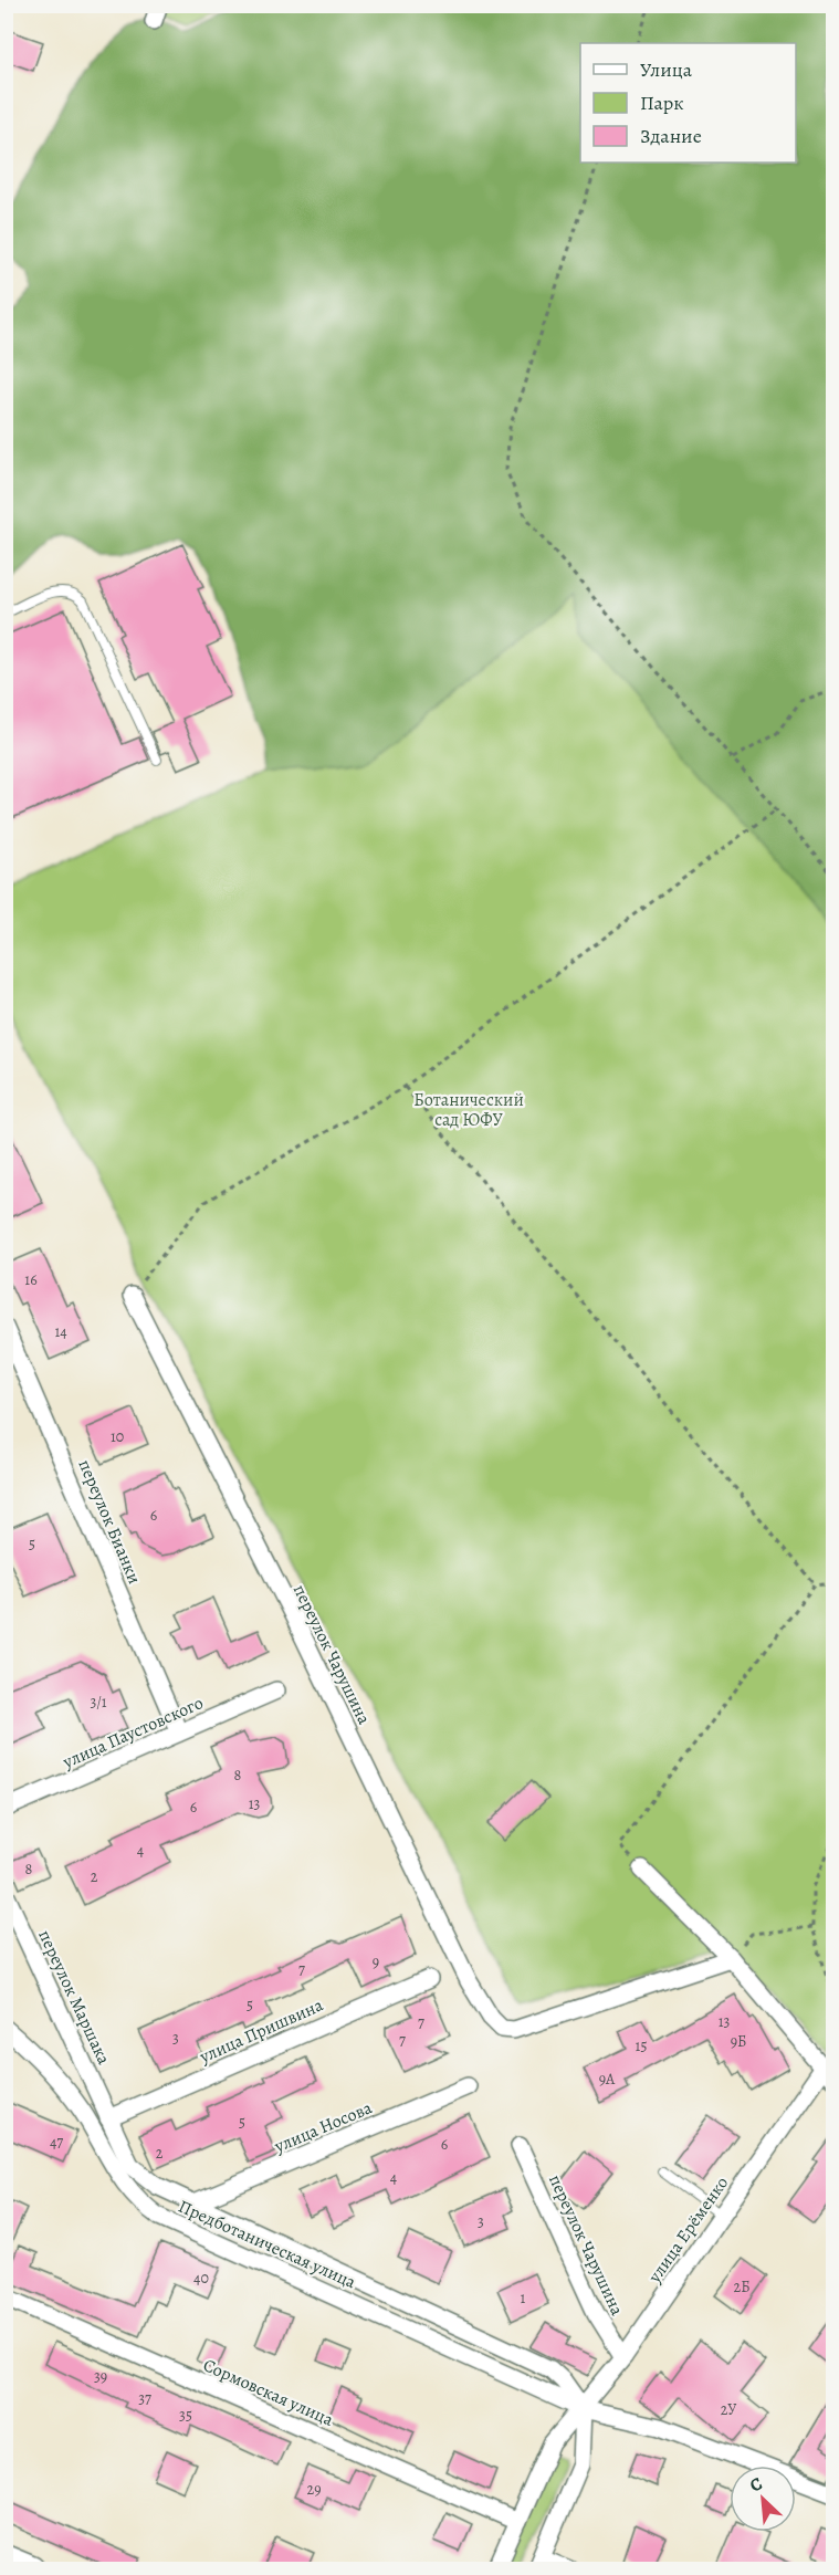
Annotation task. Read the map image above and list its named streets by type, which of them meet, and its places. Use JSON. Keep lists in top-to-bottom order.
{
  "streets": {
    "street": [
      "переулок Бианки",
      "переулок Чарушина",
      "улица Паустовского",
      "переулок Маршака",
      "улица Пришвина",
      "улица Носова",
      "улица Ерёменко",
      "Предботаническая улица",
      "Сормовская улица"
    ]
  },
  "crossings": [
    ["переулок Бианки", "улица Паустовского"],
    ["переулок Чарушина", "улица Ерёменко"],
    ["переулок Маршака", "улица Пришвина"],
    ["переулок Маршака", "Предботаническая улица"],
    ["улица Пришвина", "Предботаническая улица"],
    ["улица Носова", "Предботаническая улица"],
    ["улица Ерёменко", "Предботаническая улица"],
    ["улица Ерёменко", "Сормовская улица"]
  ],
  "parks": ["Ботанический сад ЮФУ"],
  "house_numbers": [
    "16",
    "14",
    "10",
    "6",
    "5",
    "3/1",
    "8",
    "13",
    "6",
    "4",
    "8",
    "2",
    "9",
    "7",
    "5",
    "13",
    "7",
    "3",
    "7",
    "9Б",
    "15",
    "9А",
    "5",
    "47",
    "6",
    "2",
    "4",
    "3",
    "40",
    "2Б",
    "1",
    "39",
    "37",
    "2У",
    "35",
    "29"
  ],
  "legend": ["Улица", "Парк", "Здание"],
  "north": "top left"
}
